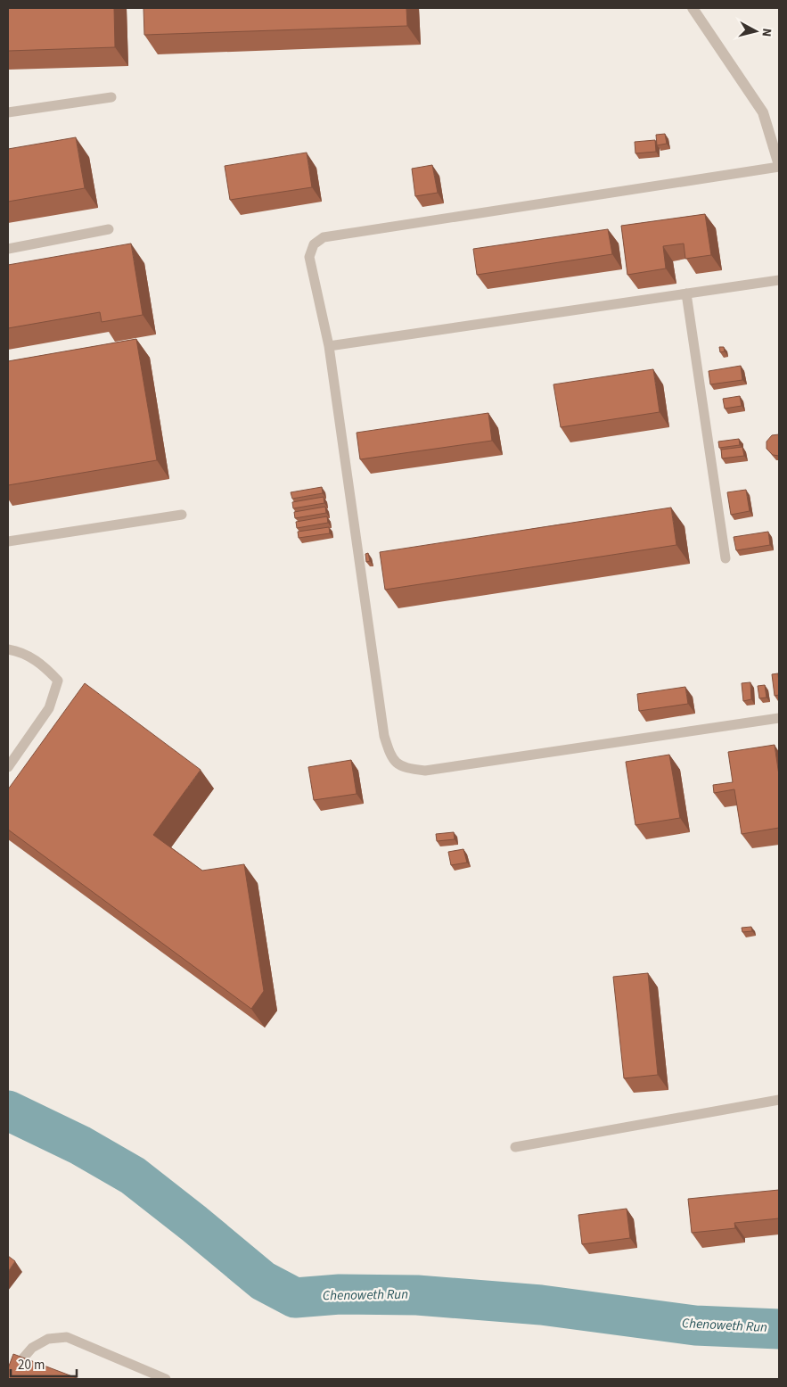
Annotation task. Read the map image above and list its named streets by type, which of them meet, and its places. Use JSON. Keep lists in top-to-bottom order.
{
  "water": ["Chenoweth Run"],
  "scale_bar": "20 m",
  "north": "right"
}
